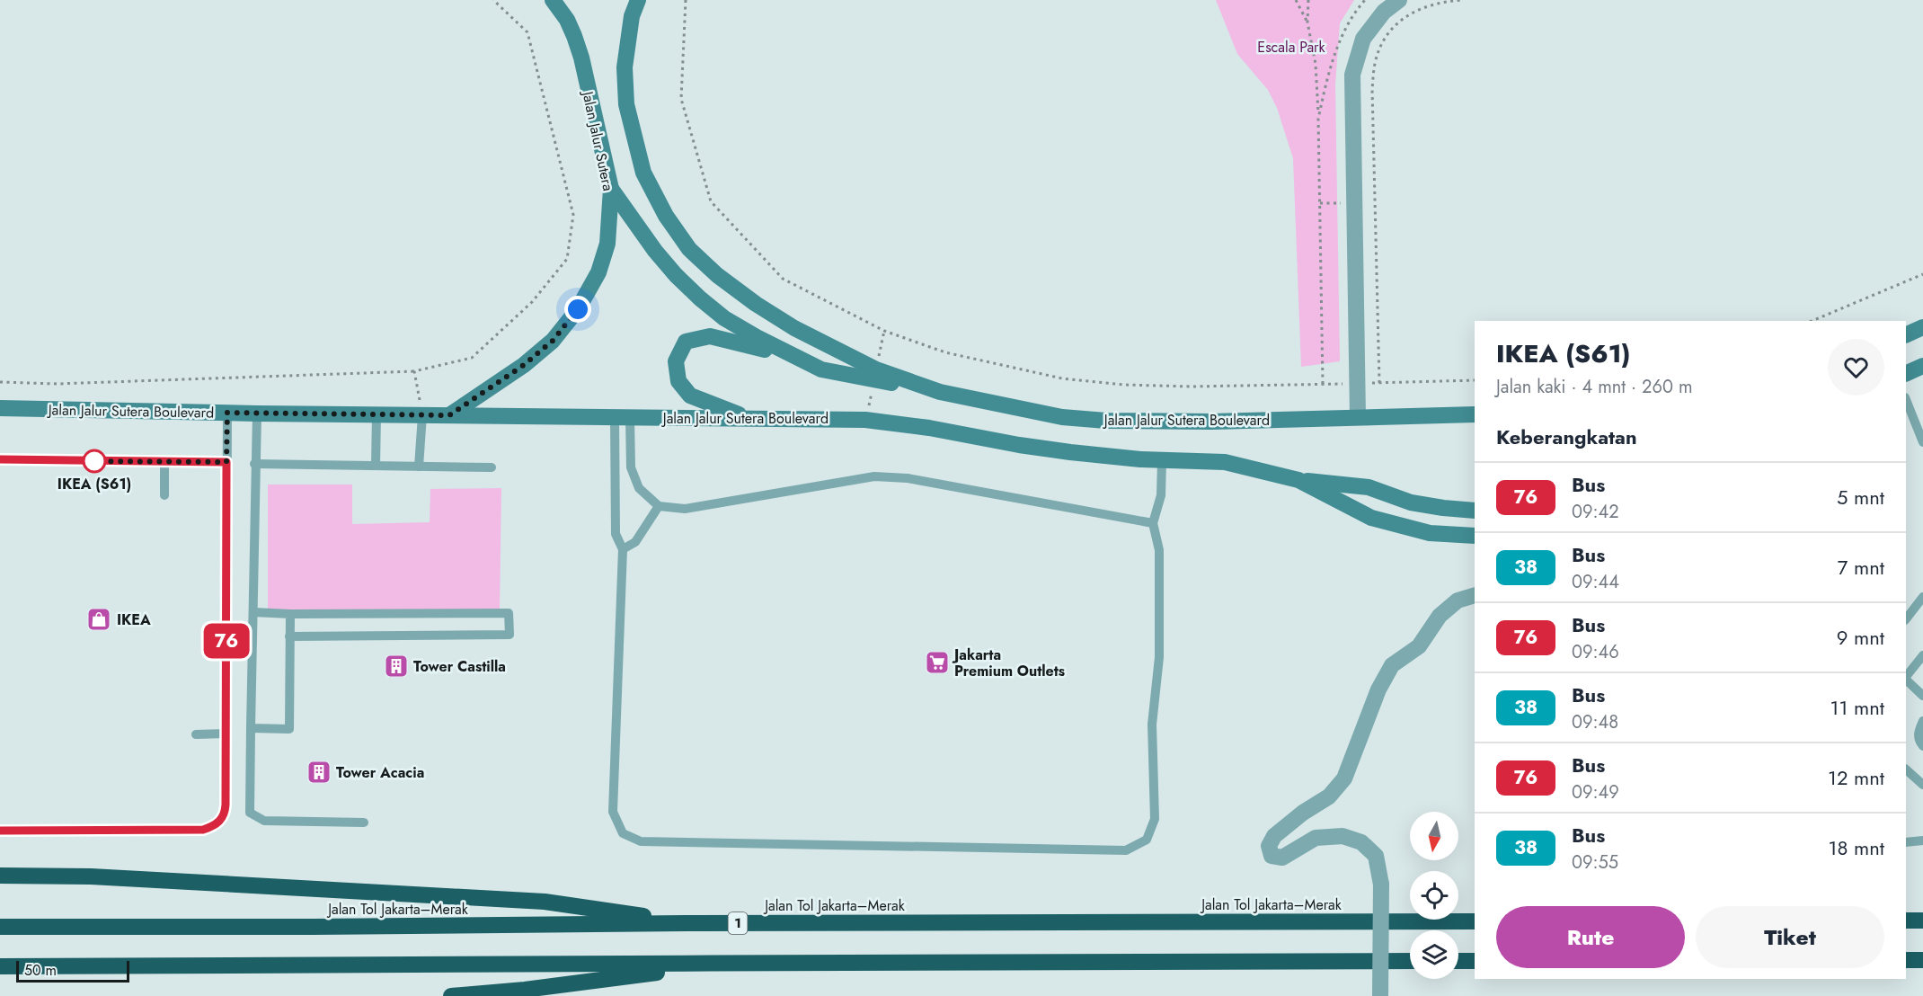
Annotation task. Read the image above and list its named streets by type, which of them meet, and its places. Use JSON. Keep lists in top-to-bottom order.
{
  "streets": {
    "highway": ["Jalan Tol Jakarta–Merak", "1"],
    "main road": ["Jalan Jalur Sutera", "Jalan Jalur Sutera Boulevard"]
  },
  "crossings": [
    ["Jalan Jalur Sutera", "Jalan Jalur Sutera Boulevard"]
  ],
  "parks": ["Escala Park"],
  "places": {
    "other": ["IKEA (S61)"],
    "shop": ["IKEA"],
    "supermarket": ["Jakarta Premium Outlets"],
    "building": ["Tower Castilla", "Tower Acacia"]
  },
  "lines": ["bus line 76"],
  "scale_bar": "50 m",
  "north": "bottom",
  "page": {
    "on_map": "76",
    "heading": [
      ["IKEA (S61)", "Jalan kaki · 4 mnt · 260 m"],
      "Keberangkatan"
    ],
    "list": [
      {
        "mark": "76",
        "name": "Bus",
        "note": "09:42",
        "value": "5 mnt"
      },
      {
        "mark": "38",
        "name": "Bus",
        "note": "09:44",
        "value": "7 mnt"
      },
      {
        "mark": "76",
        "name": "Bus",
        "note": "09:46",
        "value": "9 mnt"
      },
      {
        "mark": "38",
        "name": "Bus",
        "note": "09:48",
        "value": "11 mnt"
      },
      {
        "mark": "76",
        "name": "Bus",
        "note": "09:49",
        "value": "12 mnt"
      },
      {
        "mark": "38",
        "name": "Bus",
        "note": "09:55",
        "value": "18 mnt"
      }
    ],
    "buttons": ["Rute", "Tiket"],
    "scale": "50 m"
  }
}
